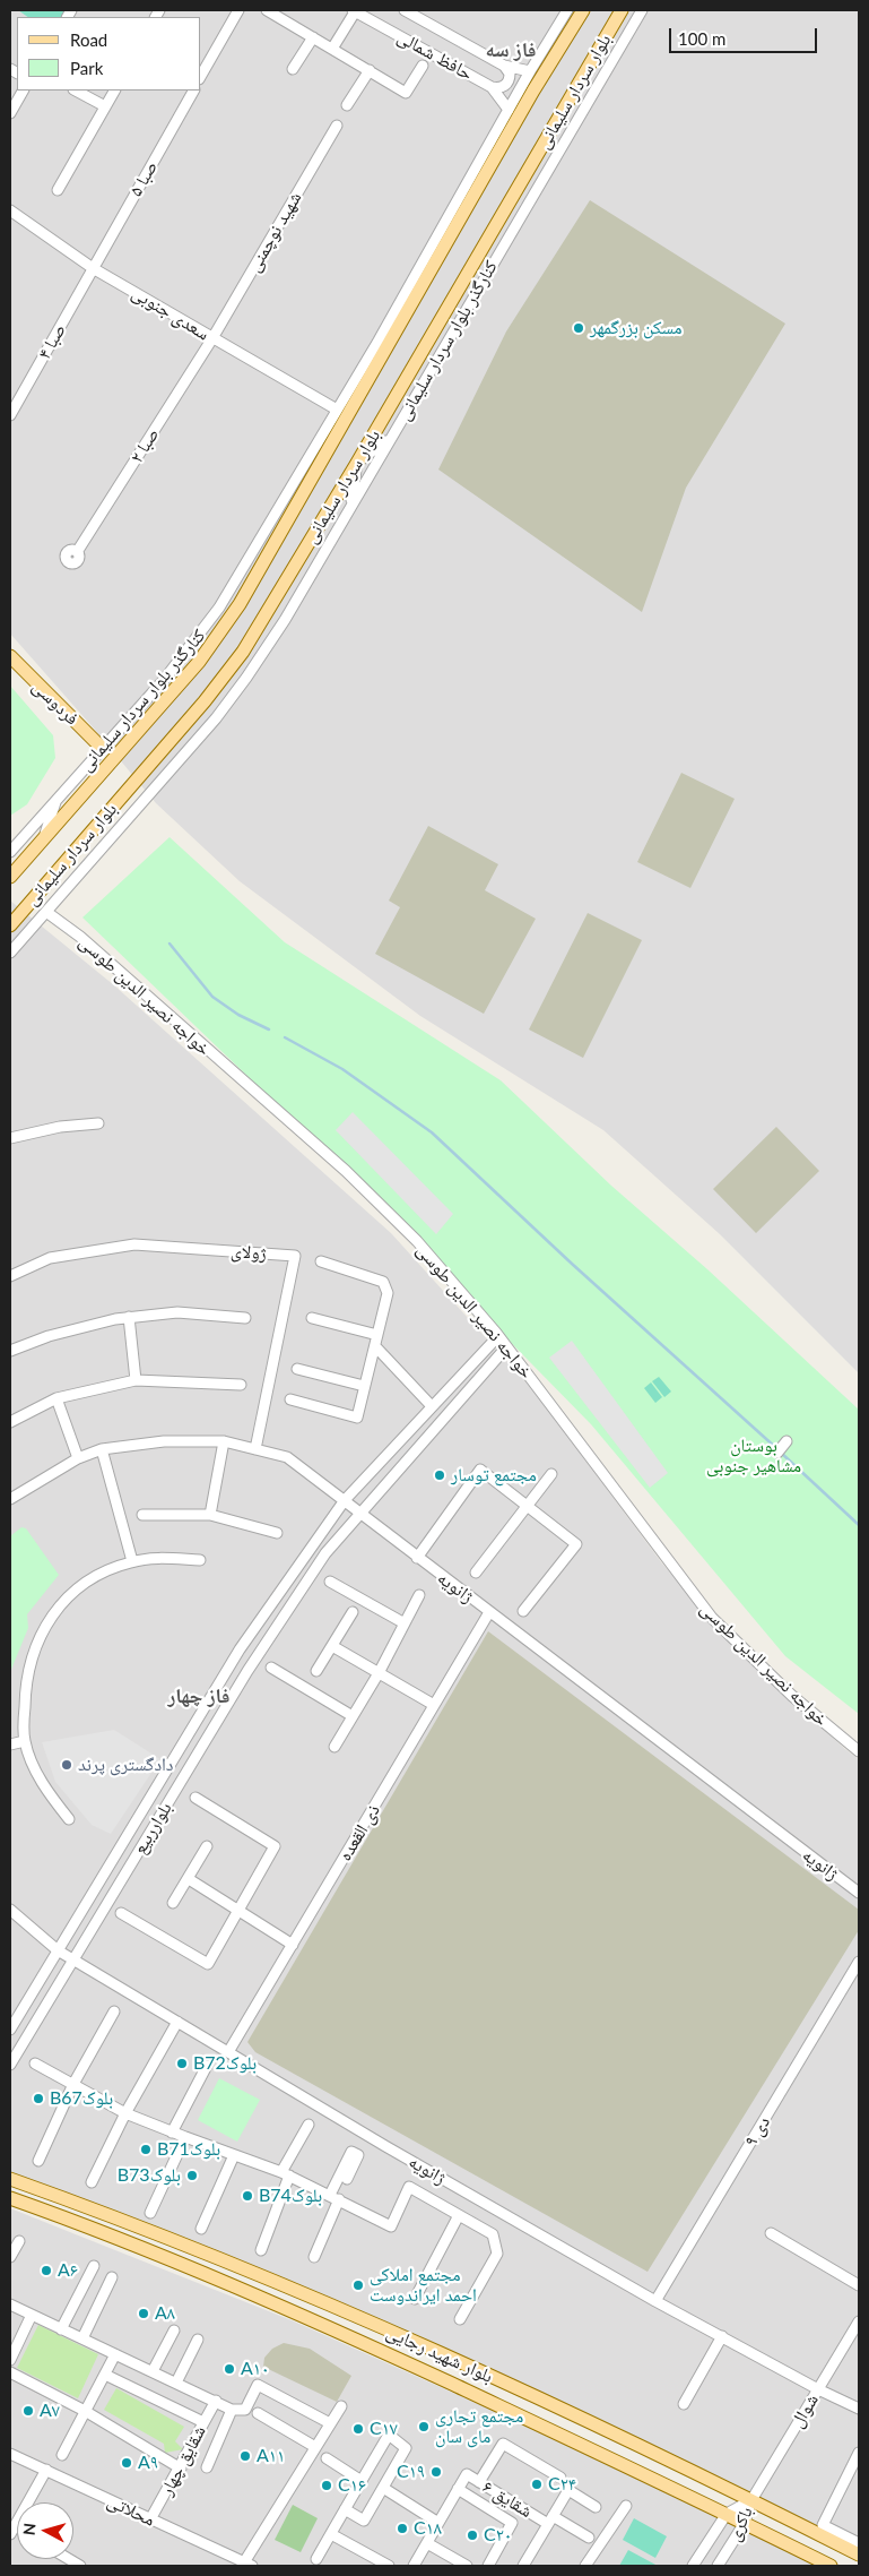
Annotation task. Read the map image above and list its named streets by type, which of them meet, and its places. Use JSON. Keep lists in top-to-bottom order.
{
  "streets": {
    "main road": ["بلوار سردار سلیمانی", "فردوسی", "بلوار شهید رجایی"],
    "street": [
      "حافظ شمالی",
      "صبا ۵",
      "شهید نوچمنی",
      "سعدی جنوبی",
      "کنارگذر بلوار سردار سلیمانی",
      "صبا ۴",
      "صبا ۲",
      "خواجه نصیر الدین طوسی",
      "ژولای",
      "ژانویه",
      "بلوارربیع",
      "ذی القعده",
      "۹ دی",
      "شوال",
      "شقایق چهار",
      "شقایق ۶",
      "محلاتی",
      "باکری"
    ]
  },
  "crossings": [
    ["حافظ شمالی", "کنارگذر بلوار سردار سلیمانی"],
    ["صبا ۵", "سعدی جنوبی"],
    ["صبا ۵", "صبا ۴"],
    ["شهید نوچمنی", "سعدی جنوبی"],
    ["شهید نوچمنی", "صبا ۲"],
    ["سعدی جنوبی", "کنارگذر بلوار سردار سلیمانی"],
    ["سعدی جنوبی", "صبا ۴"],
    ["سعدی جنوبی", "صبا ۲"],
    ["کنارگذر بلوار سردار سلیمانی", "فردوسی"],
    ["کنارگذر بلوار سردار سلیمانی", "خواجه نصیر الدین طوسی"],
    ["خواجه نصیر الدین طوسی", "بلوارربیع"],
    ["ژولای", "ژانویه"],
    ["ژانویه", "بلوارربیع"],
    ["ژانویه", "ذی القعده"],
    ["ژانویه", "۹ دی"],
    ["ژانویه", "شوال"],
    ["بلوار شهید رجایی", "شوال"],
    ["بلوار شهید رجایی", "باکری"],
    ["شوال", "باکری"],
    ["شقایق چهار", "محلاتی"]
  ],
  "districts": ["فاز سه", "فاز چهار"],
  "parks": ["بوستان مشاهیر جنوبی"],
  "places": [
    "مسکن بزرگمهر",
    "مجتمع توسار",
    "دادگستری پرند",
    "B72بلوک",
    "B67بلوک",
    "B71بلوک",
    "B73بلوک",
    "B74بلوک",
    "A۶",
    "مجتمع املاکی احمد ایراندوست",
    "A۸",
    "A۱۰",
    "A۷",
    "مجتمع تجاری مای سان",
    "C۱۷",
    "A۱۱",
    "A۹",
    "C۱۹",
    "C۲۴",
    "C۱۶",
    "C۱۸",
    "C۲۰"
  ],
  "legend": ["Road", "Park"],
  "scale_bar": "100 m",
  "north": "left"
}
